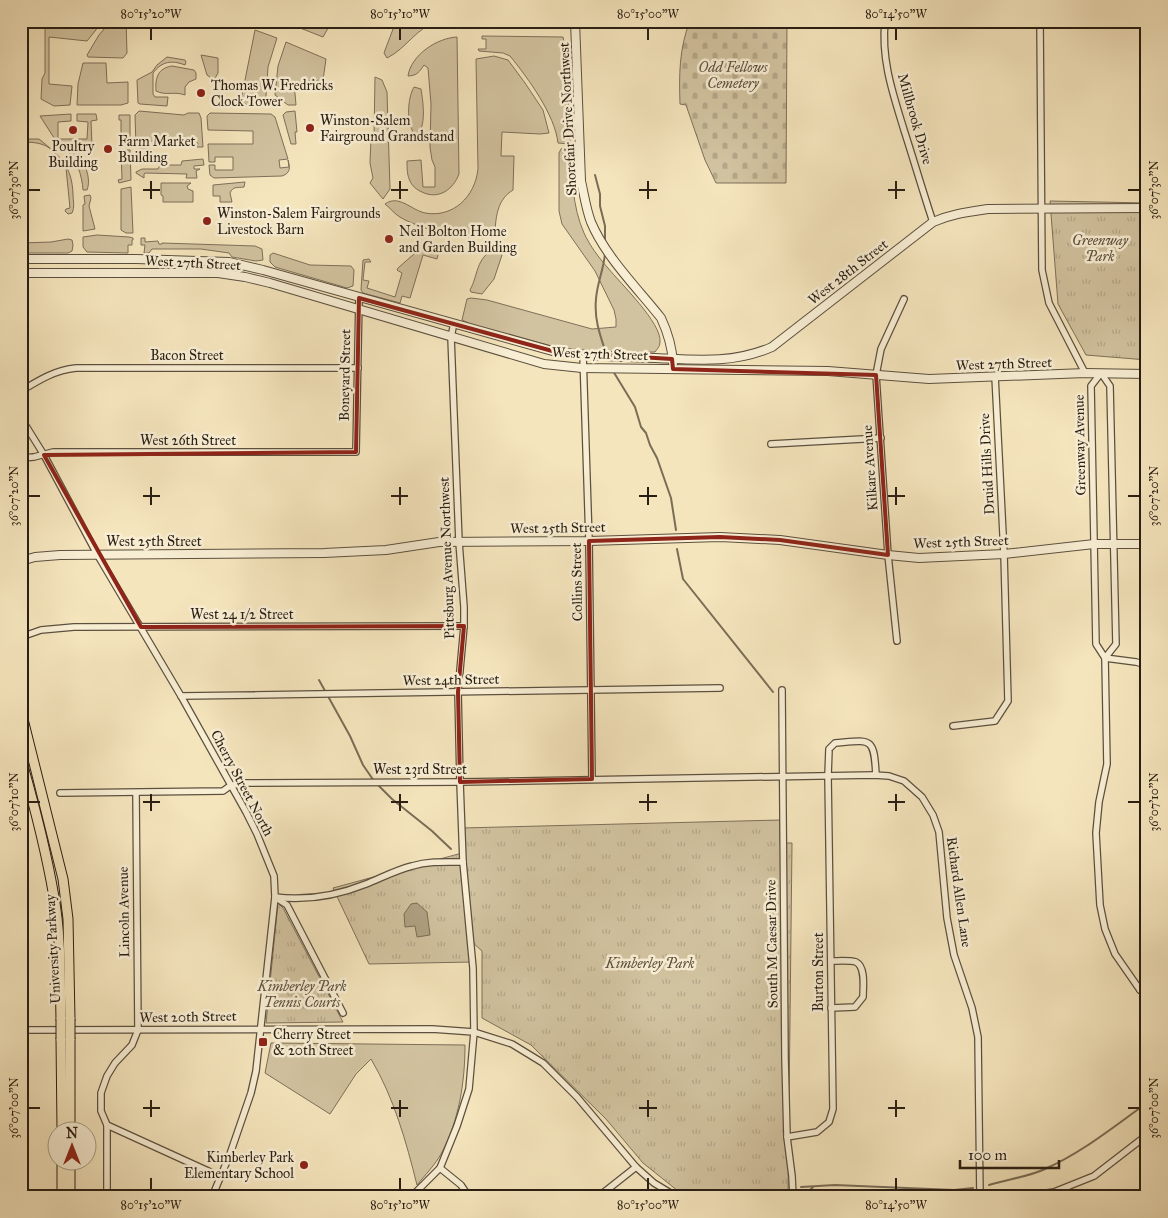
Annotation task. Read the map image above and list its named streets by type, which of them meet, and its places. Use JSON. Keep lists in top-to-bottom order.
{
  "streets": {
    "main road": ["University Parkway"],
    "street": [
      "Shorefair Drive Northwest",
      "Millbrook Drive",
      "West 27th Street",
      "West 28th Street",
      "Bacon Street",
      "Boneyard Street",
      "West 26th Street",
      "Greenway Avenue",
      "Druid Hills Drive",
      "Kilkare Avenue",
      "West 25th Street",
      "Pittsburg Avenue Northwest",
      "Collins Street",
      "West 24 1/2 Street",
      "West 24th Street",
      "West 23rd Street",
      "Cherry Street North",
      "Richard Allen Lane",
      "Lincoln Avenue",
      "South M Caesar Drive",
      "Burton Street",
      "West 20th Street"
    ]
  },
  "crossings": [
    ["Shorefair Drive Northwest", "West 27th Street"],
    ["Shorefair Drive Northwest", "West 28th Street"],
    ["Millbrook Drive", "West 28th Street"],
    ["West 27th Street", "West 28th Street"],
    ["West 27th Street", "Boneyard Street"],
    ["West 27th Street", "Greenway Avenue"],
    ["West 27th Street", "Druid Hills Drive"],
    ["West 27th Street", "Kilkare Avenue"],
    ["West 27th Street", "Pittsburg Avenue Northwest"],
    ["West 27th Street", "Collins Street"],
    ["Bacon Street", "Boneyard Street"],
    ["Boneyard Street", "West 26th Street"],
    ["West 26th Street", "Cherry Street North"],
    ["Greenway Avenue", "West 25th Street"],
    ["Druid Hills Drive", "West 25th Street"],
    ["Kilkare Avenue", "West 25th Street"],
    ["West 25th Street", "Pittsburg Avenue Northwest"],
    ["West 25th Street", "Collins Street"],
    ["West 25th Street", "Cherry Street North"],
    ["Pittsburg Avenue Northwest", "West 24 1/2 Street"],
    ["Pittsburg Avenue Northwest", "West 24th Street"],
    ["Pittsburg Avenue Northwest", "West 23rd Street"],
    ["Pittsburg Avenue Northwest", "West 20th Street"],
    ["Collins Street", "West 24th Street"],
    ["Collins Street", "West 23rd Street"],
    ["West 24 1/2 Street", "Cherry Street North"],
    ["West 24th Street", "Cherry Street North"],
    ["West 23rd Street", "Cherry Street North"],
    ["West 23rd Street", "Richard Allen Lane"],
    ["West 23rd Street", "Lincoln Avenue"],
    ["West 23rd Street", "South M Caesar Drive"],
    ["Cherry Street North", "West 20th Street"],
    ["Richard Allen Lane", "South M Caesar Drive"],
    ["Richard Allen Lane", "Burton Street"],
    ["Lincoln Avenue", "West 20th Street"],
    ["South M Caesar Drive", "Burton Street"]
  ],
  "parks": [
    "Odd Fellows Cemetery",
    "Greenway Park",
    "Kimberley Park",
    "Kimberley Park Tennis Courts"
  ],
  "places": {
    "other": [
      "Thomas W. Fredricks Clock Tower",
      "Winston-Salem Fairground Grandstand",
      "Poultry Building",
      "Farm Market Building",
      "Winston-Salem Fairgrounds Livestock Barn",
      "Neil Bolton Home and Garden Building",
      "Kimberley Park Elementary School"
    ],
    "transit": ["Cherry Street & 20th Street"]
  },
  "scale_bar": "100 m",
  "north": "top",
  "coordinates": [
    "80°15'20\"W",
    "80°15'10\"W",
    "80°15'00\"W",
    "80°14'50\"W",
    "36°07'30\"N",
    "36°07'20\"N",
    "36°07'10\"N",
    "36°07'00\"N"
  ]
}
